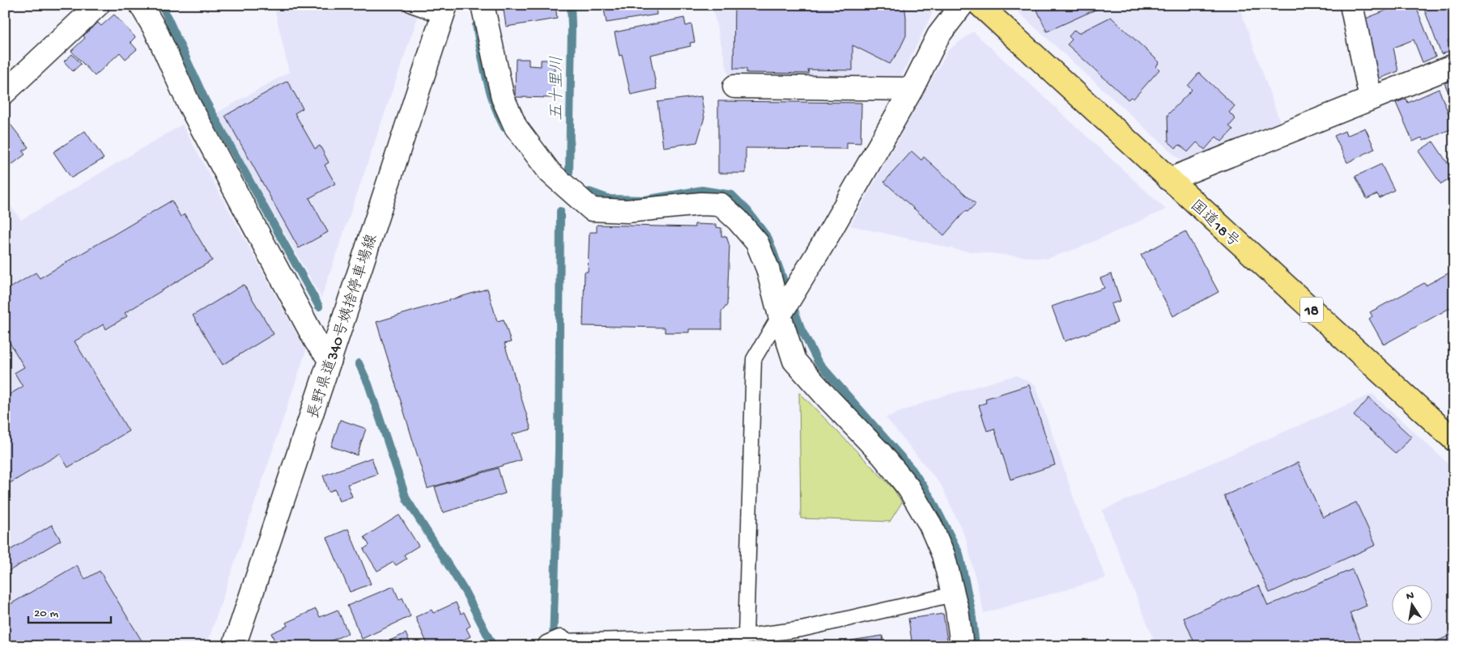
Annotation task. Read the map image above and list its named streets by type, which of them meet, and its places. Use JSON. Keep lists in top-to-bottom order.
{
  "streets": {
    "highway": ["国道18号", "18"],
    "street": ["長野県道340号姨捨停車場線"]
  },
  "water": ["五十里川"],
  "scale_bar": "20 m",
  "north": "top"
}
